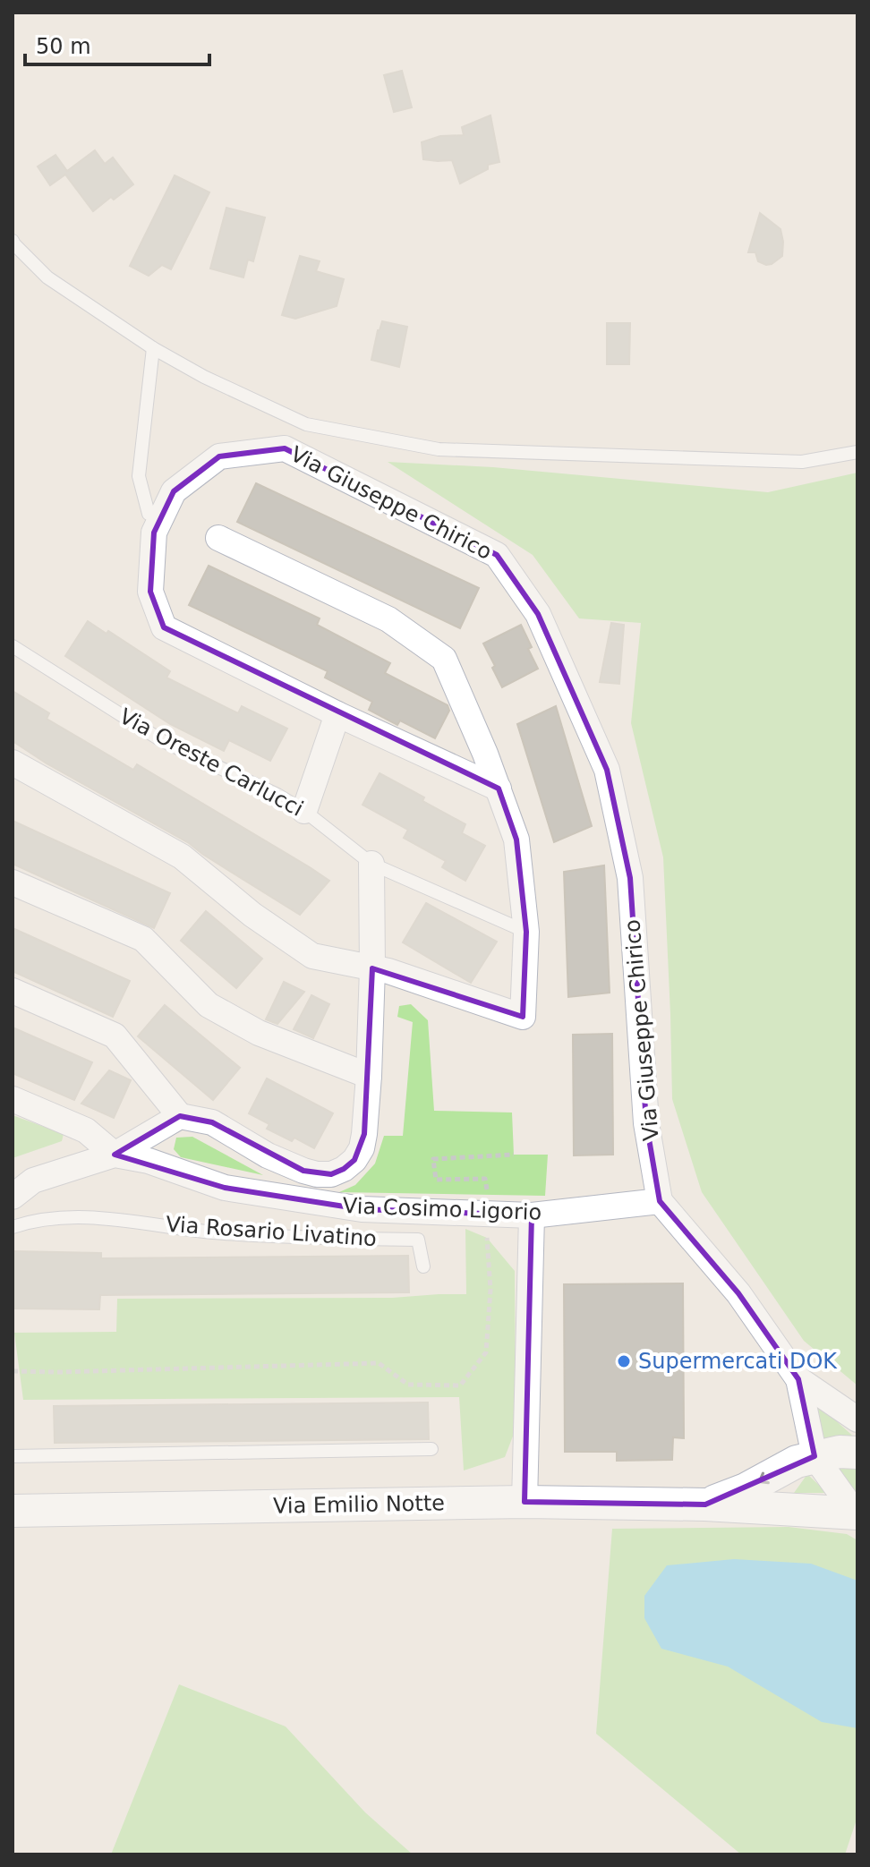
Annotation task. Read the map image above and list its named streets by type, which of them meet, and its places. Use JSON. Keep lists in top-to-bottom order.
{
  "streets": {
    "street": ["Via Giuseppe Chirico", "Via Cosimo Ligorio", "Via Emilio Notte"],
    "lane": ["Via Oreste Carlucci", "Via Rosario Livatino"]
  },
  "crossings": [
    ["Via Giuseppe Chirico", "Via Cosimo Ligorio"]
  ],
  "places": ["Supermercati DOK"],
  "scale_bar": "50 m"
}
